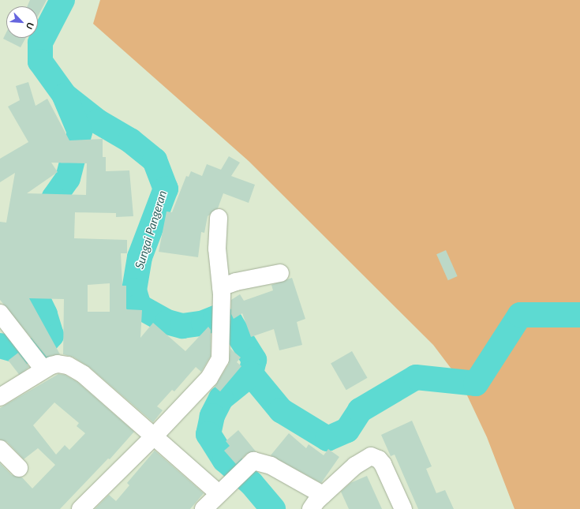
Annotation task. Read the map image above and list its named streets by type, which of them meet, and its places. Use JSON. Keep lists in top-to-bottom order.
{
  "water": ["Sungai Pangeran"],
  "north": "bottom right"
}
